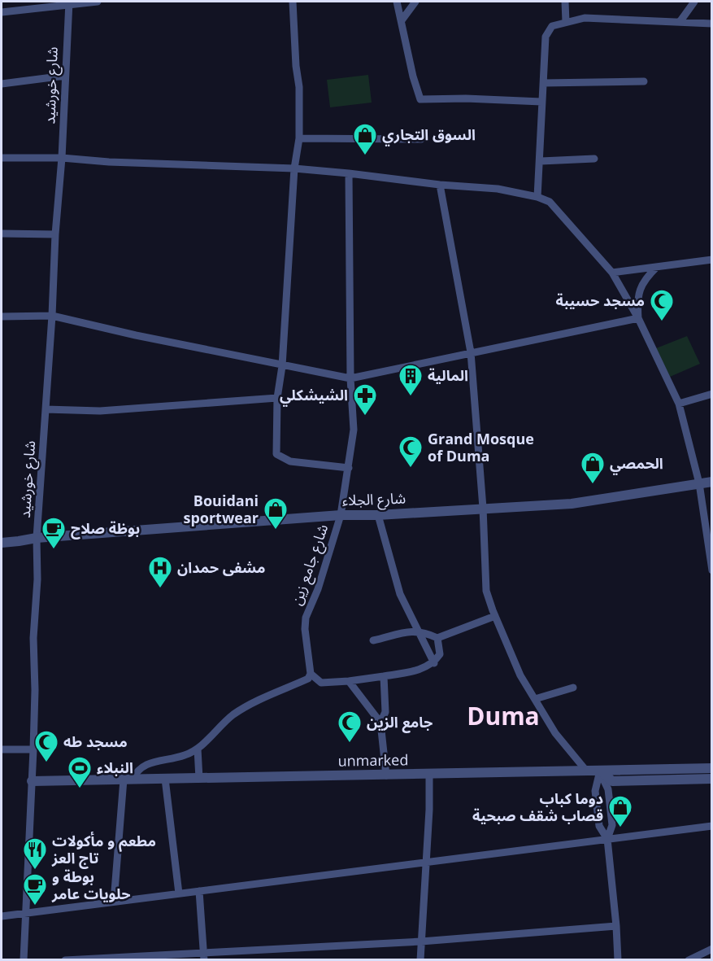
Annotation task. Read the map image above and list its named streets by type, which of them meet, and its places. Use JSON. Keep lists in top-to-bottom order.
{
  "streets": {
    "street": [
      "شارع خورشيد",
      "شارع الجلاء",
      "شارع جامع زين",
      "unmarked"
    ]
  },
  "crossings": [
    ["شارع خورشيد", "شارع الجلاء"],
    ["شارع خورشيد", "unmarked"],
    ["شارع الجلاء", "شارع جامع زين"]
  ],
  "districts": ["Duma"],
  "places": {
    "shop": [
      "السوق التجاري",
      "الحمصي",
      "Bouidani sportwear",
      "دوما كباب قصاب شقف صبحية"
    ],
    "mosque": [
      "مسجد حسيبة",
      "Grand Mosque of Duma",
      "جامع الزين",
      "مسجد طه"
    ],
    "building": ["المالية"],
    "pharmacy": ["الشيشكلي"],
    "cafe": ["بوظة صلاح", "بوطة و حلويات عامر"],
    "hospital": ["مشفى حمدان"],
    "sports": ["النبلاء"],
    "restaurant": ["مطعم و مأكولات تاج العز"]
  }
}
